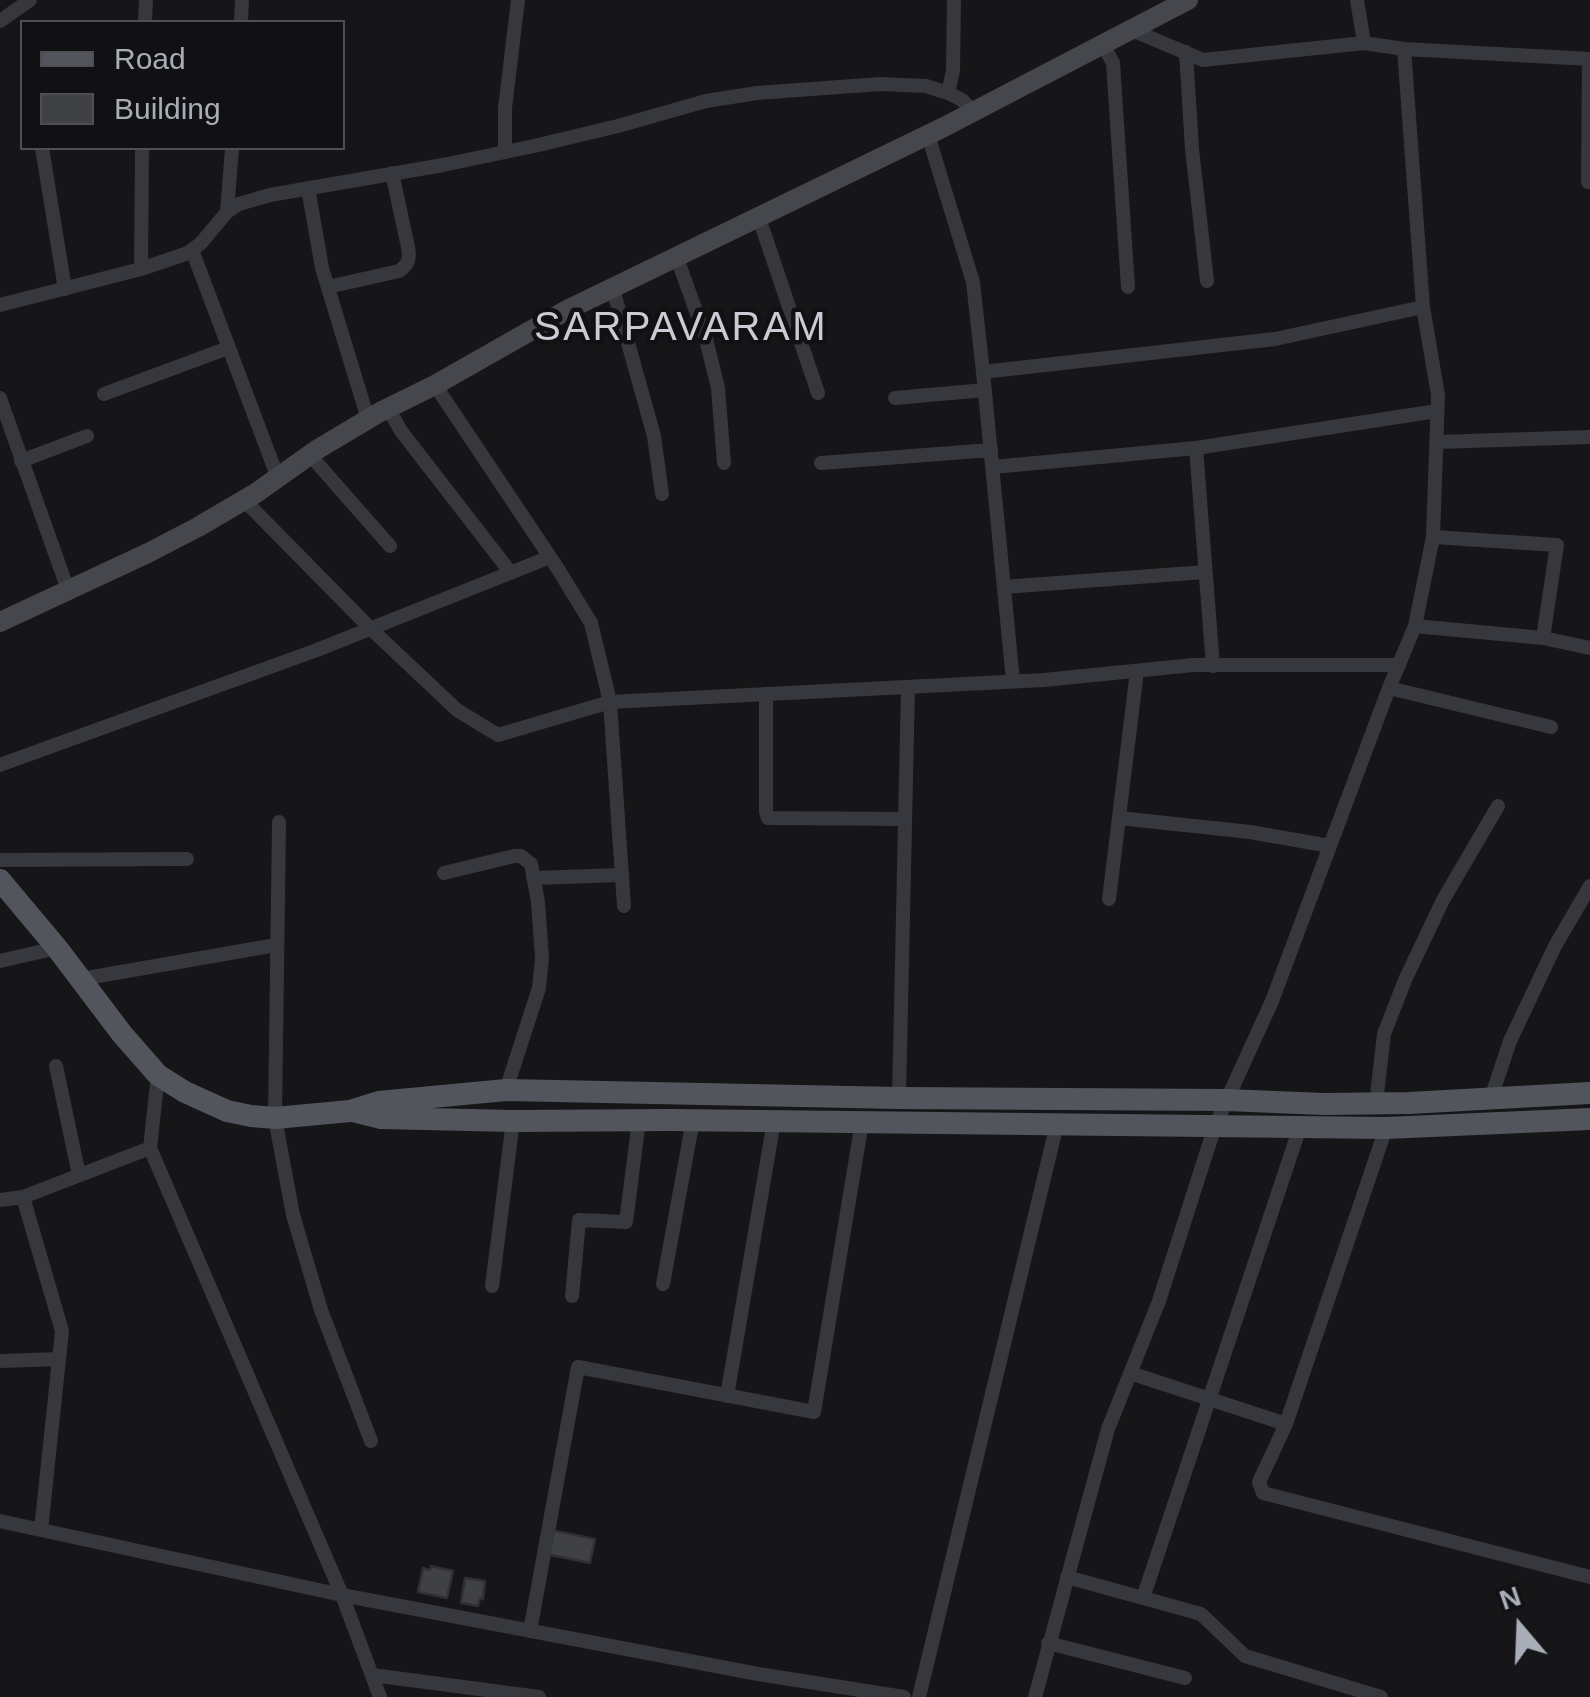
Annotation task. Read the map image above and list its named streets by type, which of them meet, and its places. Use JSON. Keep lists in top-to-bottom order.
{
  "districts": ["SARPAVARAM"],
  "legend": ["Road", "Building"],
  "north": "top"
}
